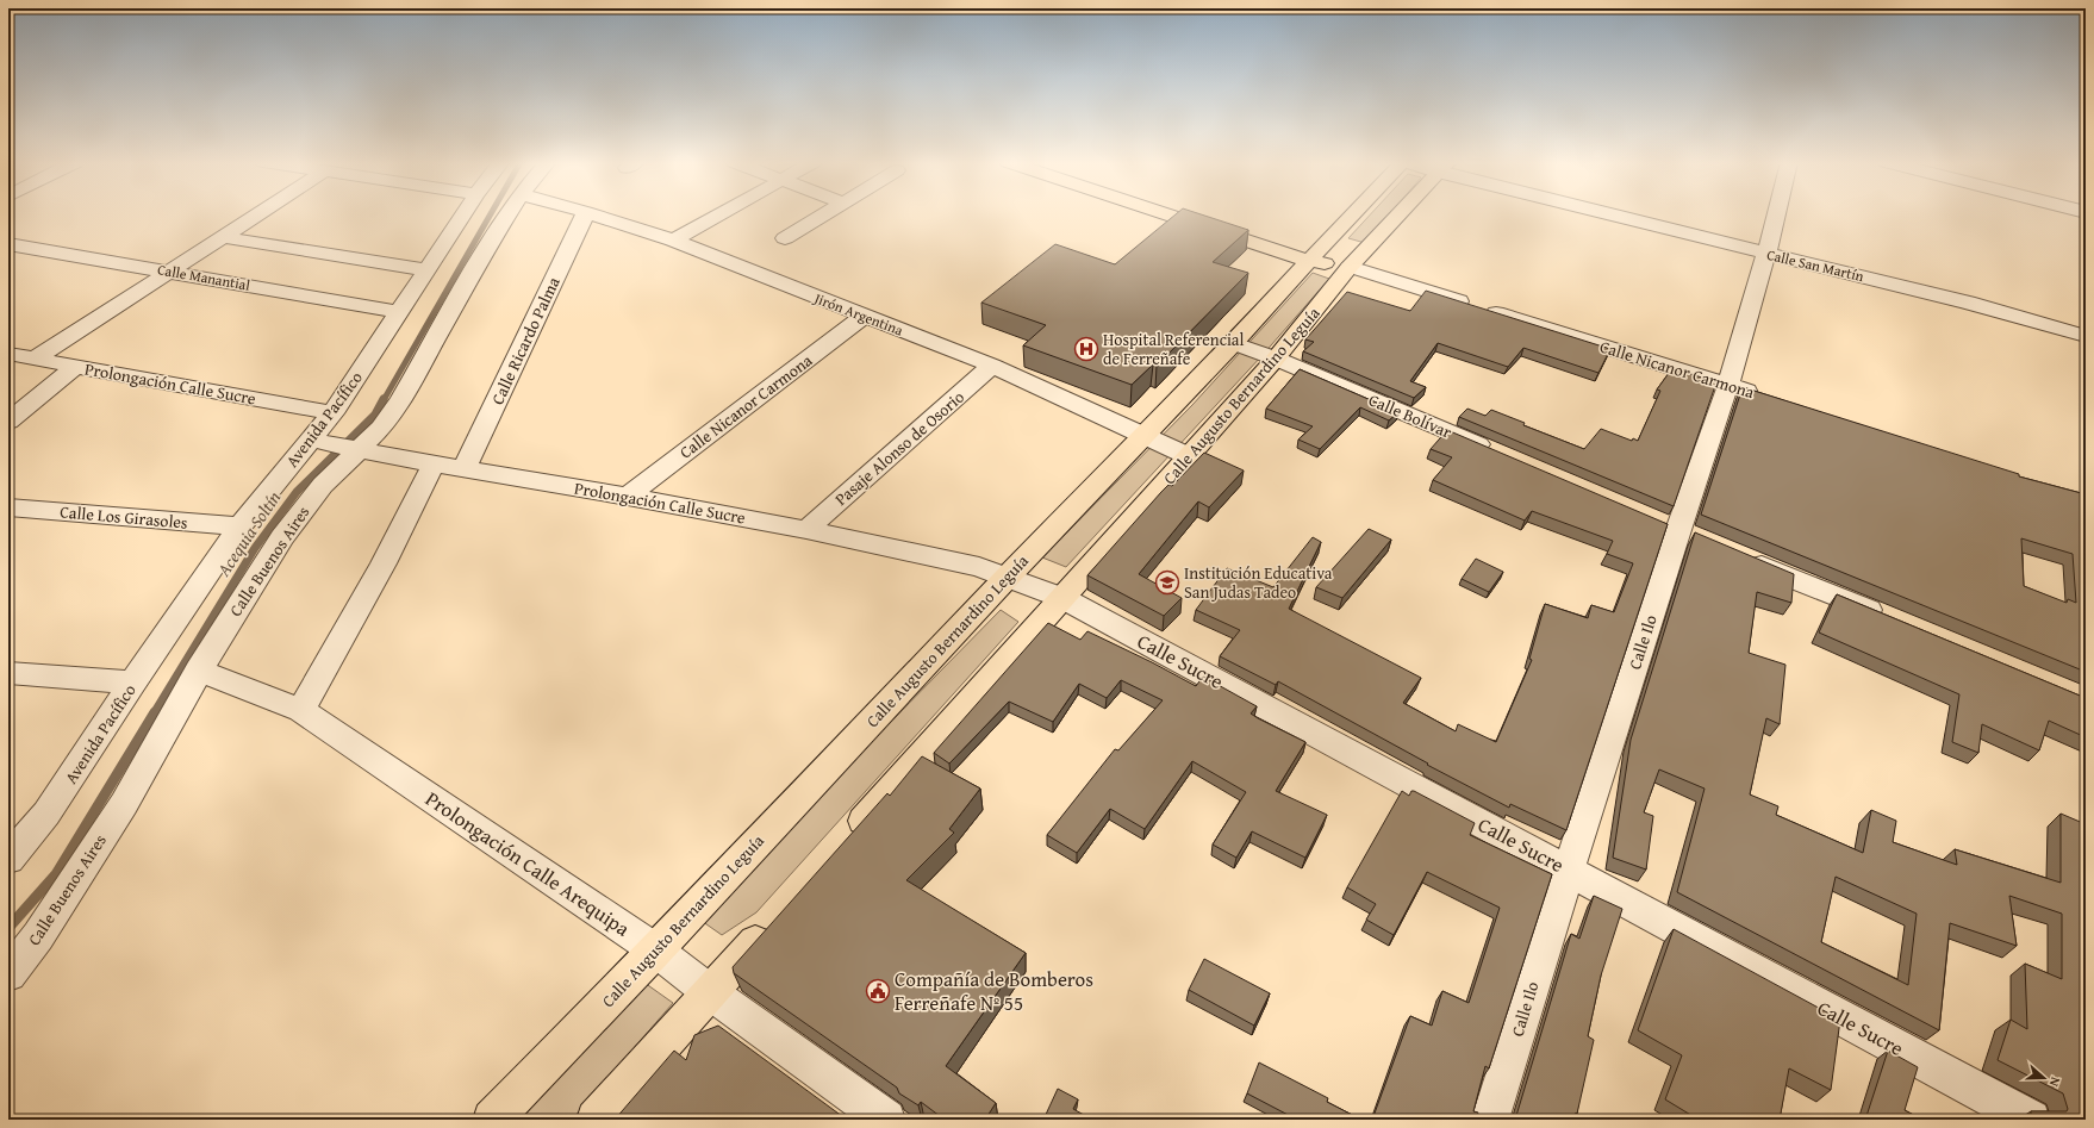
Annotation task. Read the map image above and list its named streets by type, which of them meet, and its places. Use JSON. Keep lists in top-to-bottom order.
{
  "streets": {
    "main road": ["Calle Augusto Bernardino Leguía"],
    "street": [
      "Calle San Martín",
      "Calle Manantial",
      "Jirón Argentina",
      "Calle Ricardo Palma",
      "Calle Nicanor Carmona",
      "Prolongación Calle Sucre",
      "Calle Bolívar",
      "Avenida Pacífico",
      "Pasaje Alonso de Osorio",
      "Calle Los Girasoles",
      "Calle Buenos Aires",
      "Calle Ilo",
      "Calle Sucre",
      "Prolongación Calle Arequipa"
    ]
  },
  "crossings": [
    ["Calle San Martín", "Calle Ilo"],
    ["Calle Manantial", "Avenida Pacífico"],
    ["Jirón Argentina", "Calle Nicanor Carmona"],
    ["Jirón Argentina", "Calle Augusto Bernardino Leguía"],
    ["Jirón Argentina", "Pasaje Alonso de Osorio"],
    ["Calle Ricardo Palma", "Prolongación Calle Sucre"],
    ["Calle Nicanor Carmona", "Prolongación Calle Sucre"],
    ["Calle Nicanor Carmona", "Calle Augusto Bernardino Leguía"],
    ["Calle Nicanor Carmona", "Calle Ilo"],
    ["Prolongación Calle Sucre", "Calle Augusto Bernardino Leguía"],
    ["Prolongación Calle Sucre", "Avenida Pacífico"],
    ["Prolongación Calle Sucre", "Pasaje Alonso de Osorio"],
    ["Prolongación Calle Sucre", "Calle Buenos Aires"],
    ["Prolongación Calle Sucre", "Calle Sucre"],
    ["Calle Augusto Bernardino Leguía", "Calle Bolívar"],
    ["Calle Augusto Bernardino Leguía", "Calle Sucre"],
    ["Calle Augusto Bernardino Leguía", "Prolongación Calle Arequipa"],
    ["Avenida Pacífico", "Calle Los Girasoles"],
    ["Avenida Pacífico", "Calle Buenos Aires"],
    ["Calle Buenos Aires", "Prolongación Calle Arequipa"],
    ["Calle Ilo", "Calle Sucre"]
  ],
  "water": ["Acequia Soltín"],
  "places": {
    "hospital": ["Hospital Referencial de Ferreñafe"],
    "school or university": ["Institución Educativa San Judas Tadeo"],
    "public building": ["Compañía de Bomberos Ferreñafe Nº 55"]
  },
  "north": "right"
}
